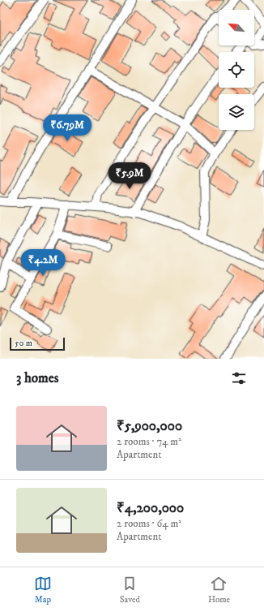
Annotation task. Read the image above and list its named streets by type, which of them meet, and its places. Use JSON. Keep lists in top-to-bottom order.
{
  "scale_bar": "50 m",
  "north": "top left",
  "page": {
    "price": ["₹6.79M", "₹5.9M", "₹4.2M"],
    "scale": "50 m",
    "heading": "3 homes",
    "list": [
      {
        "name": "₹5,900,000",
        "note": "2 rooms · 74 m² · Apartment"
      },
      {
        "name": "₹4,200,000",
        "note": "2 rooms · 64 m² · Apartment"
      }
    ],
    "tabs": ["Map", "Saved", "Home"]
  }
}
